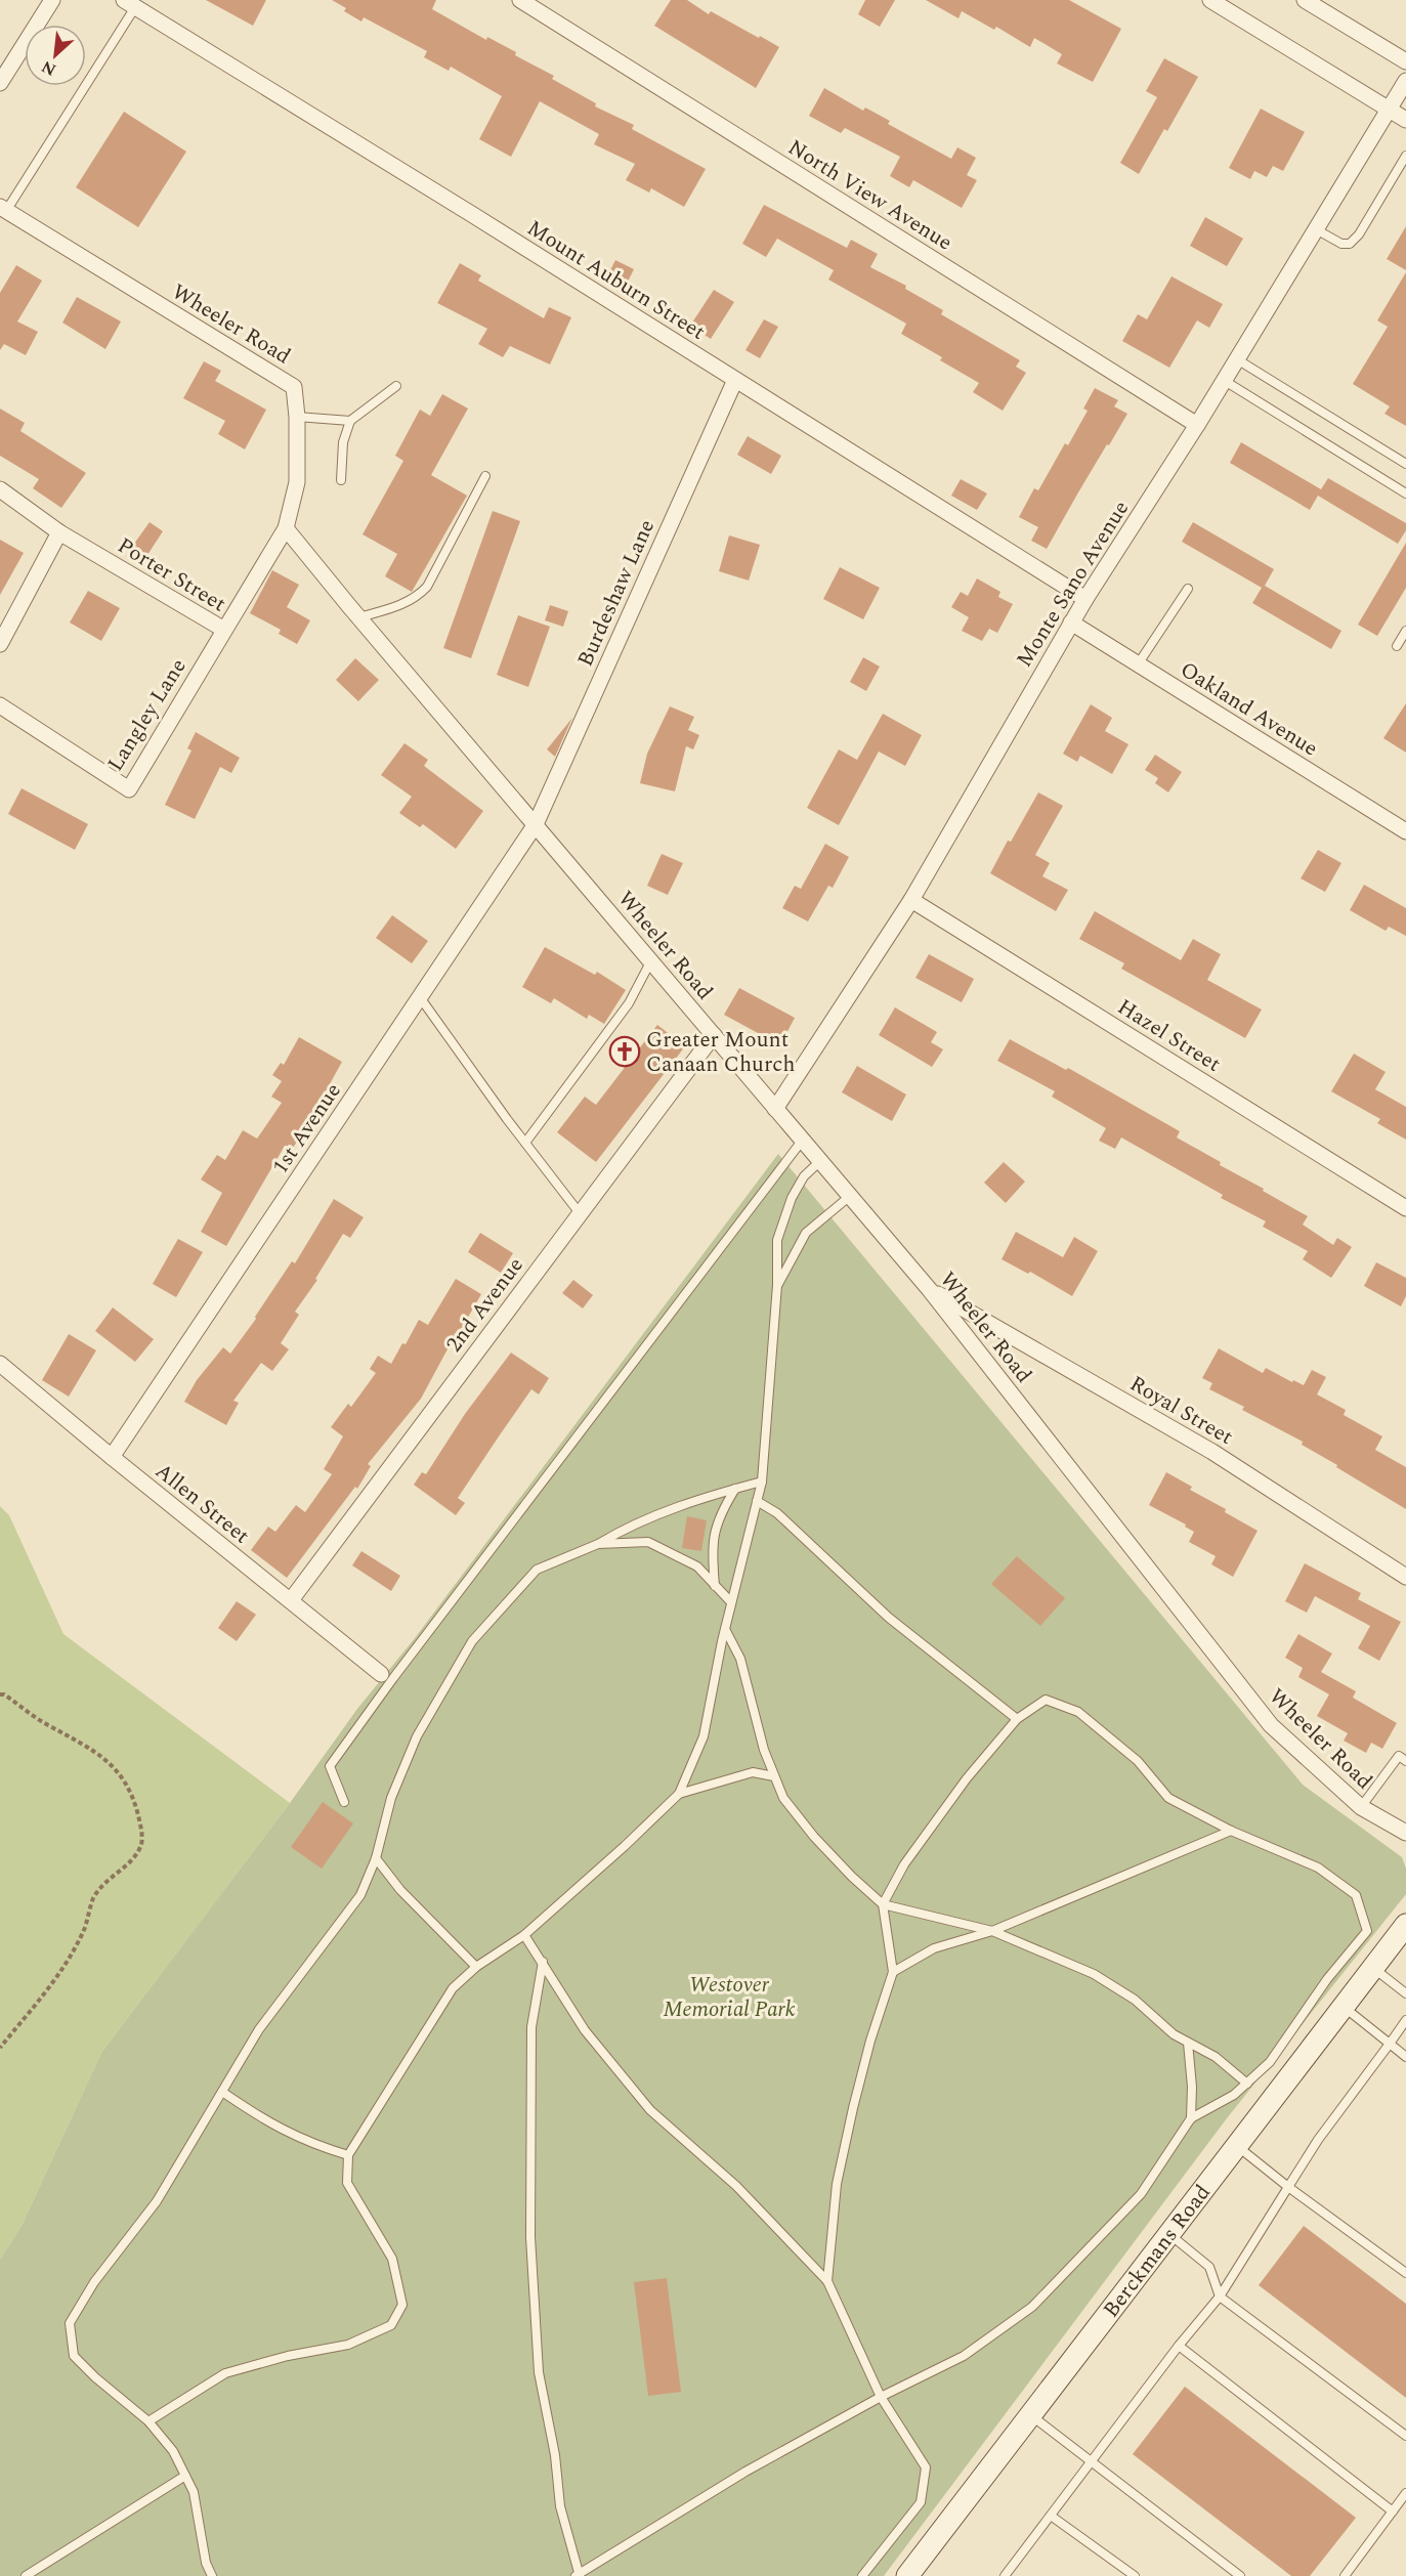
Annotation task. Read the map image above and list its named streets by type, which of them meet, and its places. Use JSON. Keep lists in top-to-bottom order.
{
  "streets": {
    "main road": ["Berckmans Road"],
    "street": [
      "North View Avenue",
      "Mount Auburn Street",
      "Wheeler Road",
      "Porter Street",
      "Monte Sano Avenue",
      "Burdeshaw Lane",
      "Oakland Avenue",
      "Langley Lane",
      "Hazel Street",
      "1st Avenue",
      "2nd Avenue",
      "Royal Street",
      "Allen Street"
    ]
  },
  "crossings": [
    ["North View Avenue", "Monte Sano Avenue"],
    ["Mount Auburn Street", "Monte Sano Avenue"],
    ["Mount Auburn Street", "Burdeshaw Lane"],
    ["Wheeler Road", "Porter Street"],
    ["Wheeler Road", "Monte Sano Avenue"],
    ["Wheeler Road", "Burdeshaw Lane"],
    ["Wheeler Road", "1st Avenue"],
    ["Wheeler Road", "2nd Avenue"],
    ["Wheeler Road", "Royal Street"],
    ["Porter Street", "Langley Lane"],
    ["Monte Sano Avenue", "Oakland Avenue"],
    ["Monte Sano Avenue", "Hazel Street"],
    ["Burdeshaw Lane", "1st Avenue"],
    ["1st Avenue", "Allen Street"],
    ["2nd Avenue", "Allen Street"]
  ],
  "parks": ["Westover Memorial Park"],
  "places": {
    "church": ["Greater Mount Canaan Church"]
  },
  "north": "bottom left"
}
